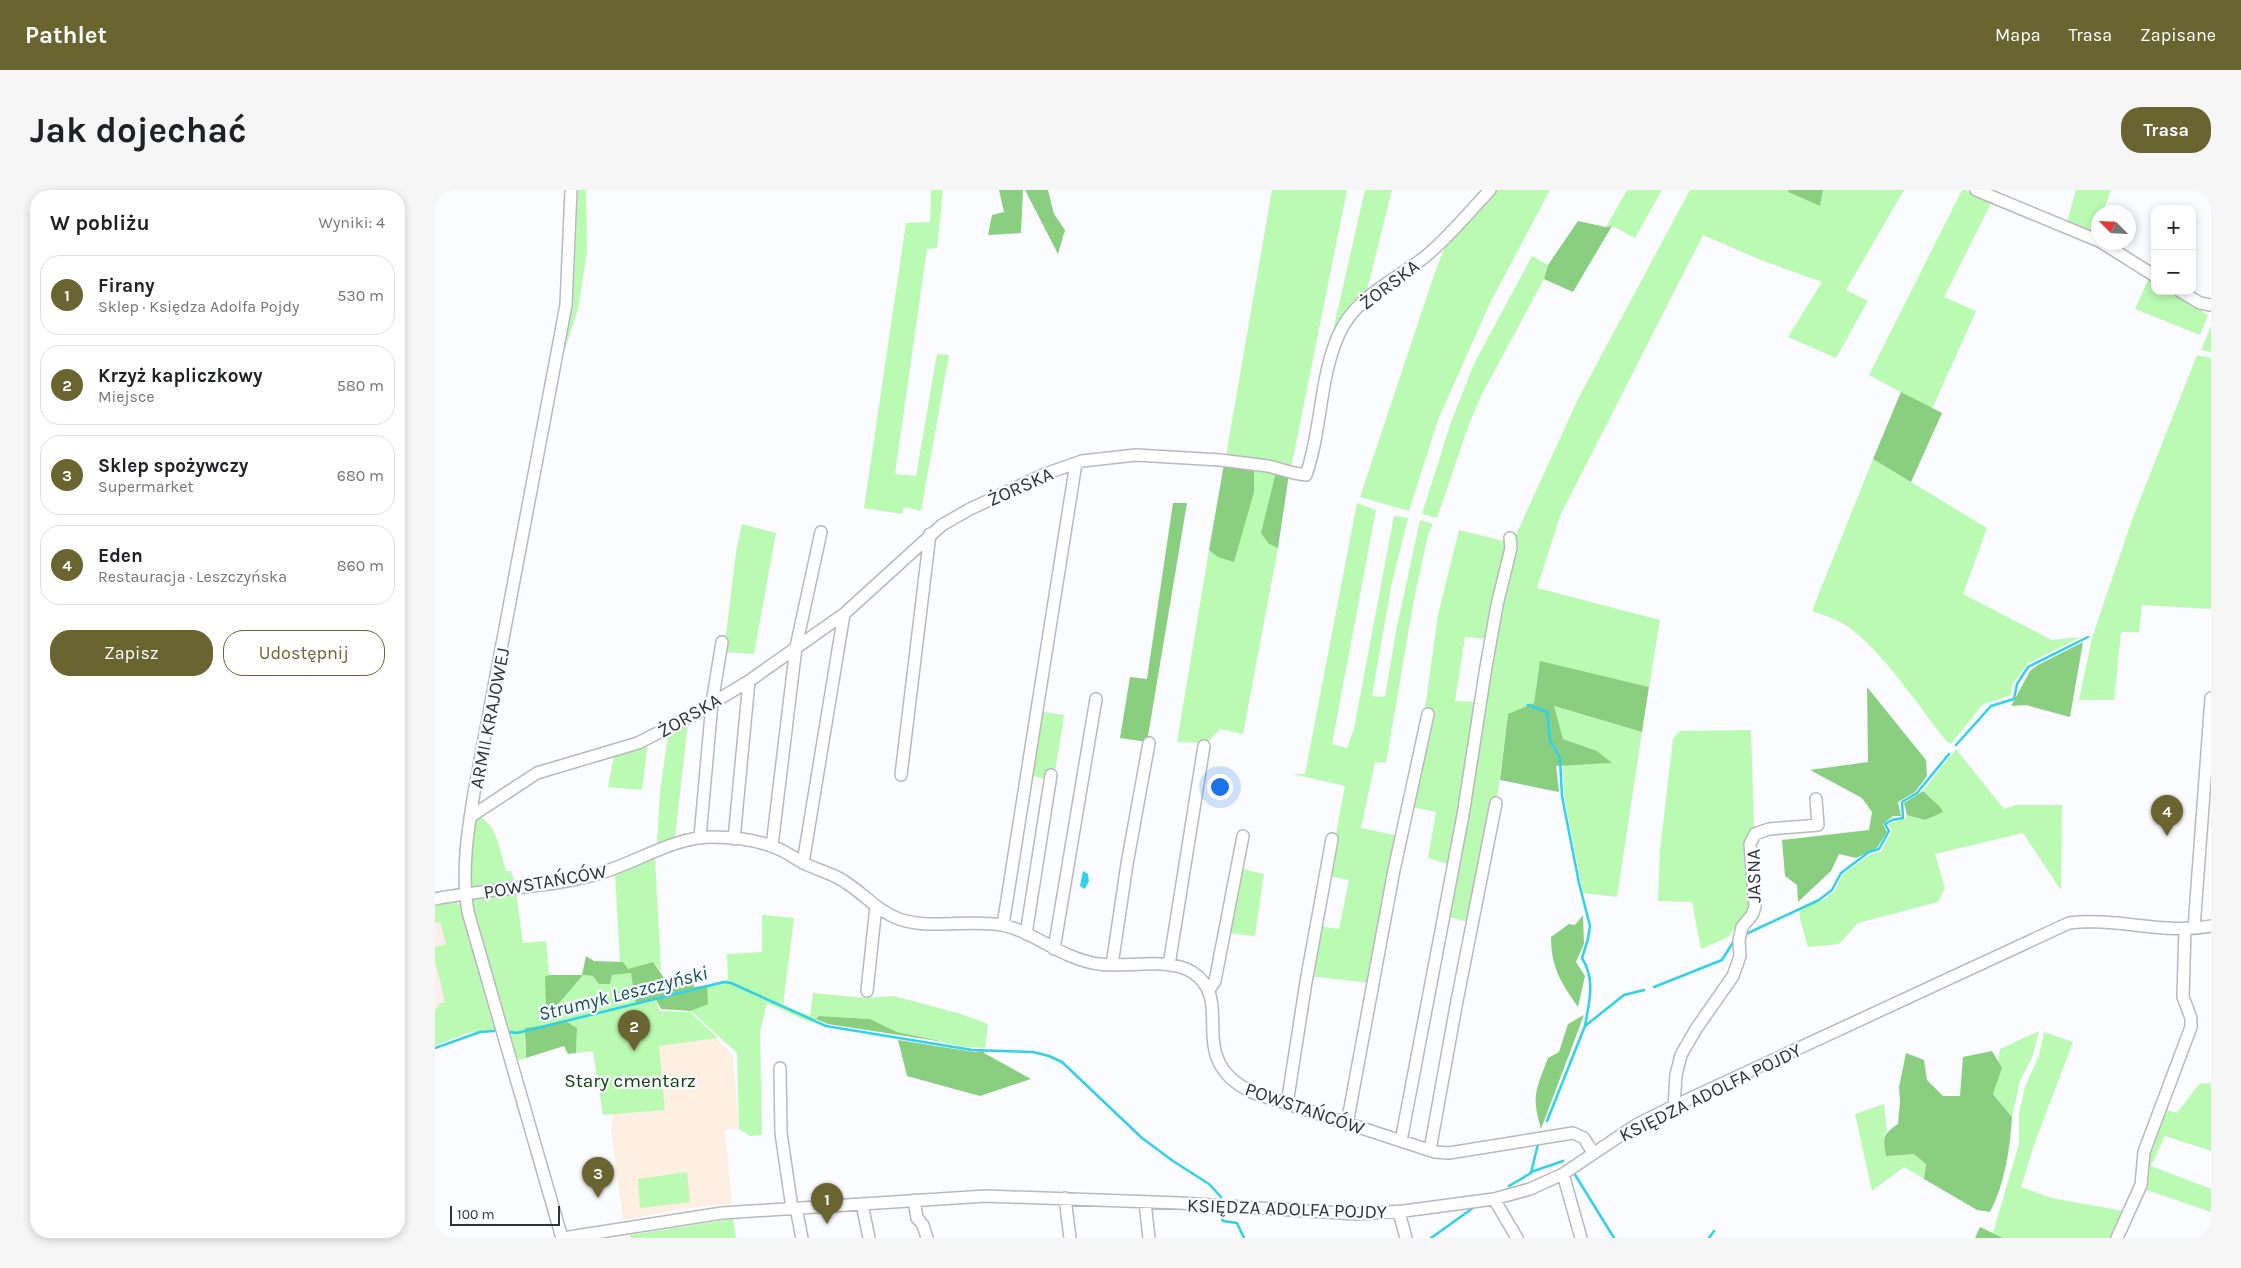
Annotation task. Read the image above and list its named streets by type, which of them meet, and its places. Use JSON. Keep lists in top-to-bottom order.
{
  "streets": {
    "street": [
      "ŻORSKA",
      "ARMII KRAJOWEJ",
      "JASNA",
      "POWSTAŃCÓW",
      "KSIĘDZA ADOLFA POJDY"
    ]
  },
  "crossings": [
    ["ŻORSKA", "ARMII KRAJOWEJ"],
    ["ARMII KRAJOWEJ", "POWSTAŃCÓW"],
    ["ARMII KRAJOWEJ", "KSIĘDZA ADOLFA POJDY"],
    ["JASNA", "KSIĘDZA ADOLFA POJDY"],
    ["POWSTAŃCÓW", "KSIĘDZA ADOLFA POJDY"]
  ],
  "water": ["Strumyk Leszczyński"],
  "parks": ["Stary cmentarz"],
  "scale_bar": "100 m",
  "north": "top left",
  "page": {
    "header": "Pathlet",
    "nav": ["Mapa", "Trasa", "Zapisane"],
    "buttons": [
      "Trasa",
      ["Zapisz", "Udostępnij"]
    ],
    "title": "Jak dojechać",
    "heading": ["W pobliżu", "Wyniki: 4"],
    "map_buttons": ["+", "−"],
    "list": [
      {
        "mark": "1",
        "name": "Firany",
        "note": "Sklep · Księdza Adolfa Pojdy",
        "value": "530 m"
      },
      {
        "mark": "2",
        "name": "Krzyż kapliczkowy",
        "note": "Miejsce",
        "value": "580 m"
      },
      {
        "mark": "3",
        "name": "Sklep spożywczy",
        "note": "Supermarket",
        "value": "680 m"
      },
      {
        "mark": "4",
        "name": "Eden",
        "note": "Restauracja · Leszczyńska",
        "value": "860 m"
      }
    ],
    "pins": [
      "4",
      "2",
      "3",
      "1"
    ],
    "scale": "100 m"
  }
}
